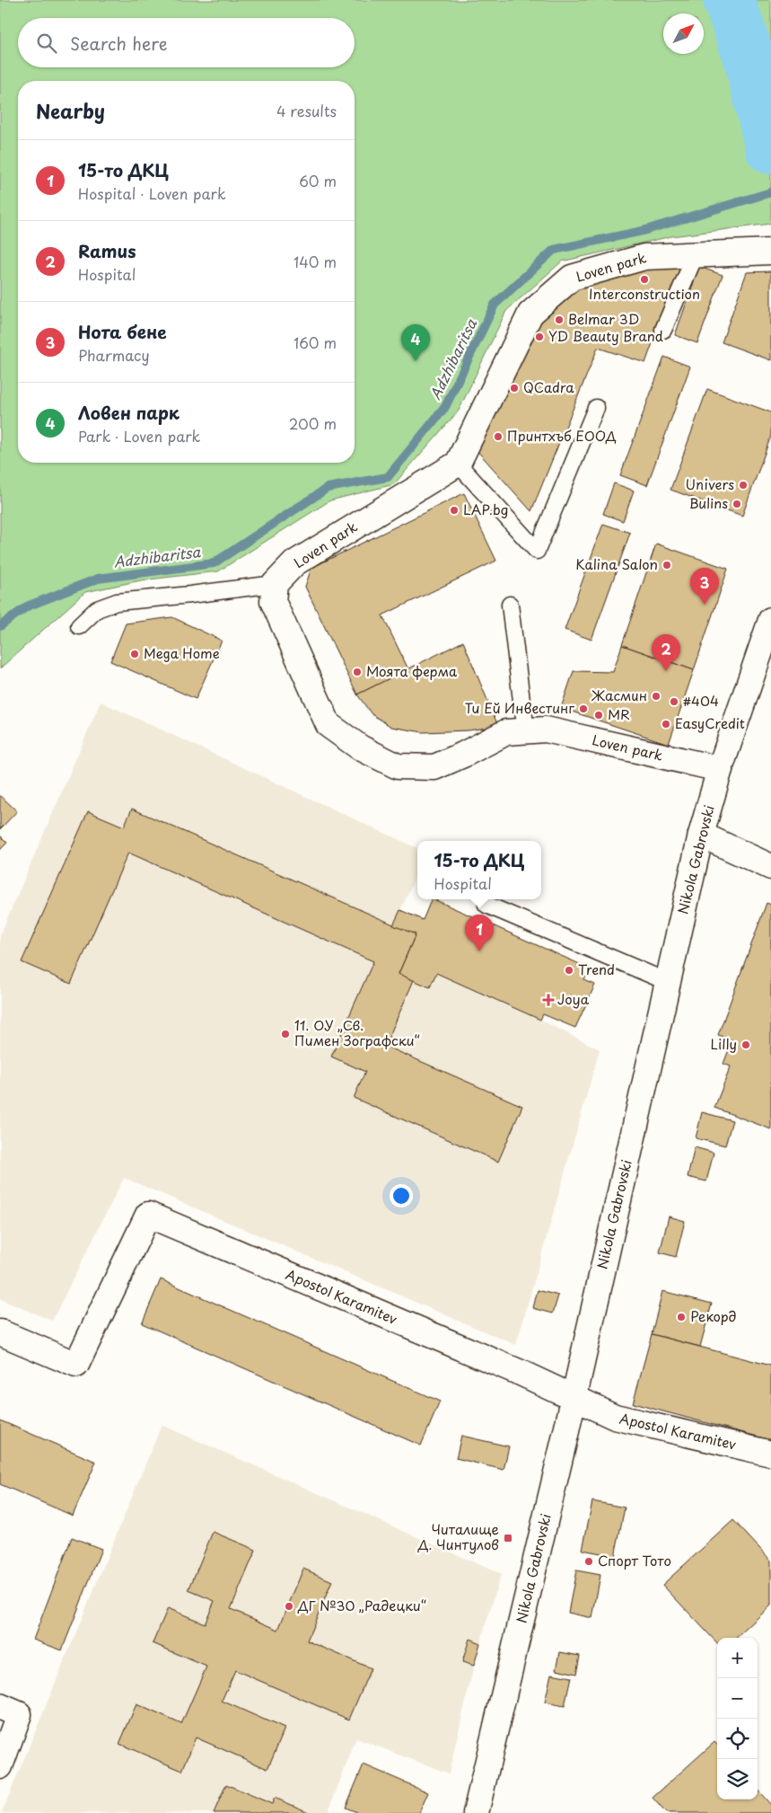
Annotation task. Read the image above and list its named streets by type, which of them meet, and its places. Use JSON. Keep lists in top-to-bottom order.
{
  "streets": {
    "street": ["Loven park", "Nikola Gabrovski", "Apostol Karamitev"]
  },
  "crossings": [
    ["Loven park", "Nikola Gabrovski"],
    ["Nikola Gabrovski", "Apostol Karamitev"]
  ],
  "water": ["Adzhibaritsa"],
  "places": {
    "other": [
      "Interconstruction",
      "Belmar 3D",
      "YD Beauty Brand",
      "QCadra",
      "Принтхъб ЕООД",
      "Univers",
      "Bulins",
      "LAP.bg",
      "Kalina Salon",
      "Mega Home",
      "Моята ферма",
      "Жасмин",
      "#404",
      "Ти Ей Инвестинг",
      "MR",
      "EasyCredit",
      "Trend",
      "11. ОУ „Св. Пимен Зографски“",
      "Lilly",
      "Рекорд",
      "Спорт Тото",
      "ДГ №30 „Радецки“"
    ],
    "health": ["Joya"],
    "transit": ["Читалище Д. Чинтулов"]
  },
  "north": "top right",
  "page": {
    "search": "Search here",
    "heading": ["Nearby", "4 results"],
    "list": [
      {
        "mark": "1",
        "name": "15-то ДКЦ",
        "note": "Hospital · Loven park",
        "value": "60 m"
      },
      {
        "mark": "2",
        "name": "Ramus",
        "note": "Hospital",
        "value": "140 m"
      },
      {
        "mark": "3",
        "name": "Нота бене",
        "note": "Pharmacy",
        "value": "160 m"
      },
      {
        "mark": "4",
        "name": "Ловен парк",
        "note": "Park · Loven park",
        "value": "200 m"
      }
    ],
    "pins": [
      "4",
      "3",
      "2",
      "1"
    ],
    "popup": ["15-то ДКЦ", "Hospital"],
    "map_buttons": ["+", "−"]
  }
}
